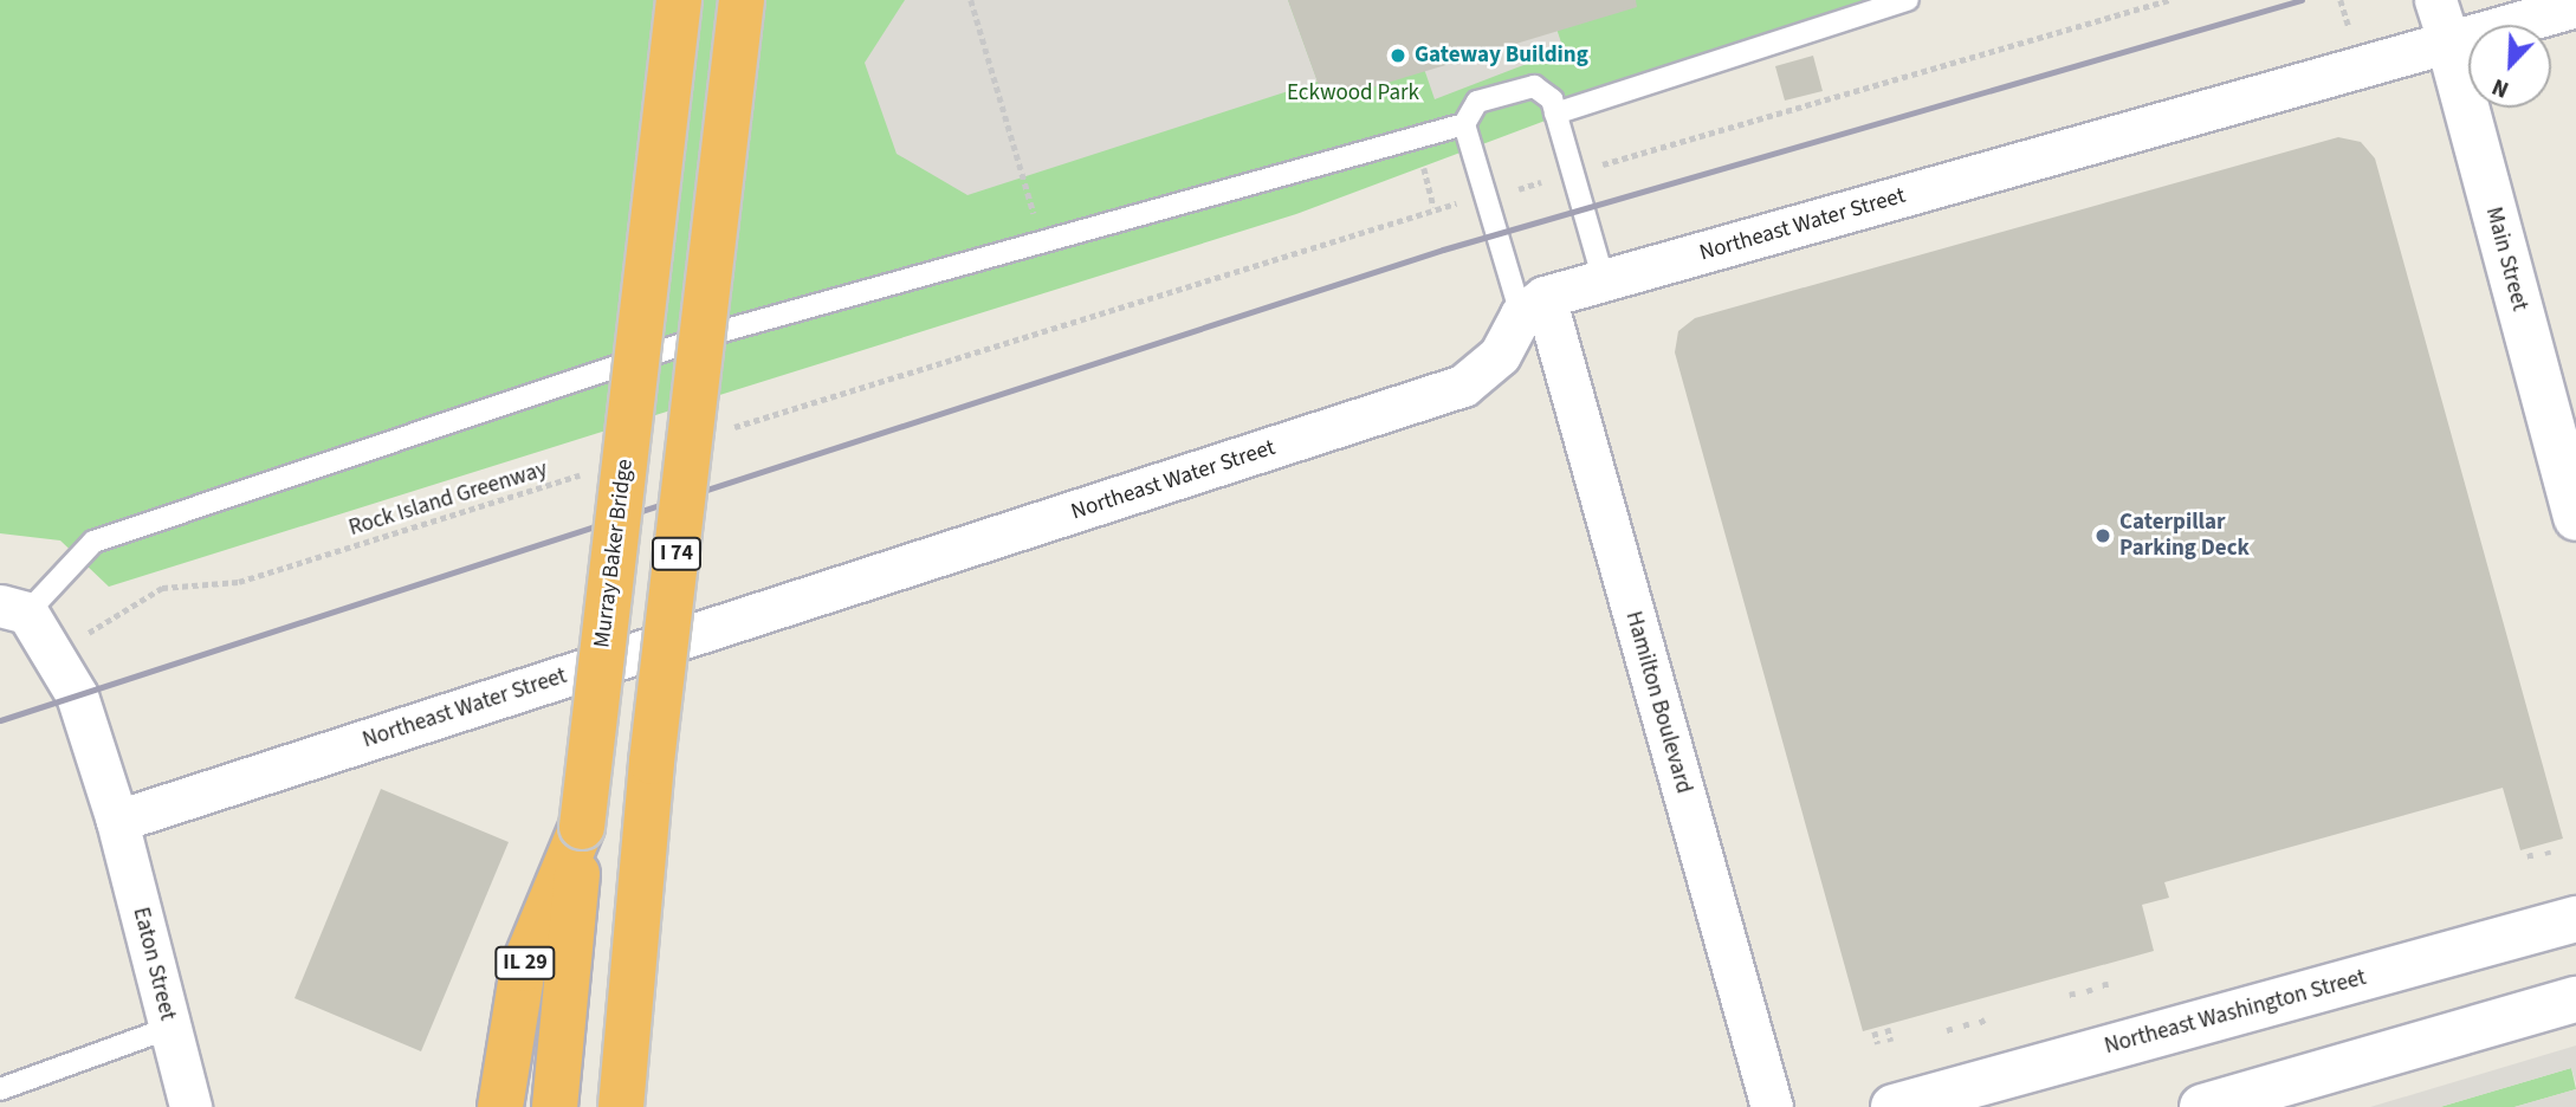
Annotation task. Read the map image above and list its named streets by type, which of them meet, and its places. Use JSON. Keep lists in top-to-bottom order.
{
  "streets": {
    "highway": ["Murray Baker Bridge", "I 74", "IL 29"],
    "street": [
      "Northeast Water Street",
      "Main Street",
      "Hamilton Boulevard",
      "Eaton Street",
      "Northeast Washington Street"
    ],
    "path": ["Rock Island Greenway"]
  },
  "crossings": [
    ["Northeast Water Street", "Main Street"],
    ["Northeast Water Street", "Hamilton Boulevard"],
    ["Northeast Water Street", "Eaton Street"],
    ["Murray Baker Bridge", "IL 29"]
  ],
  "parks": ["Eckwood Park"],
  "places": ["Gateway Building", "Caterpillar Parking Deck"],
  "north": "bottom left"
}
